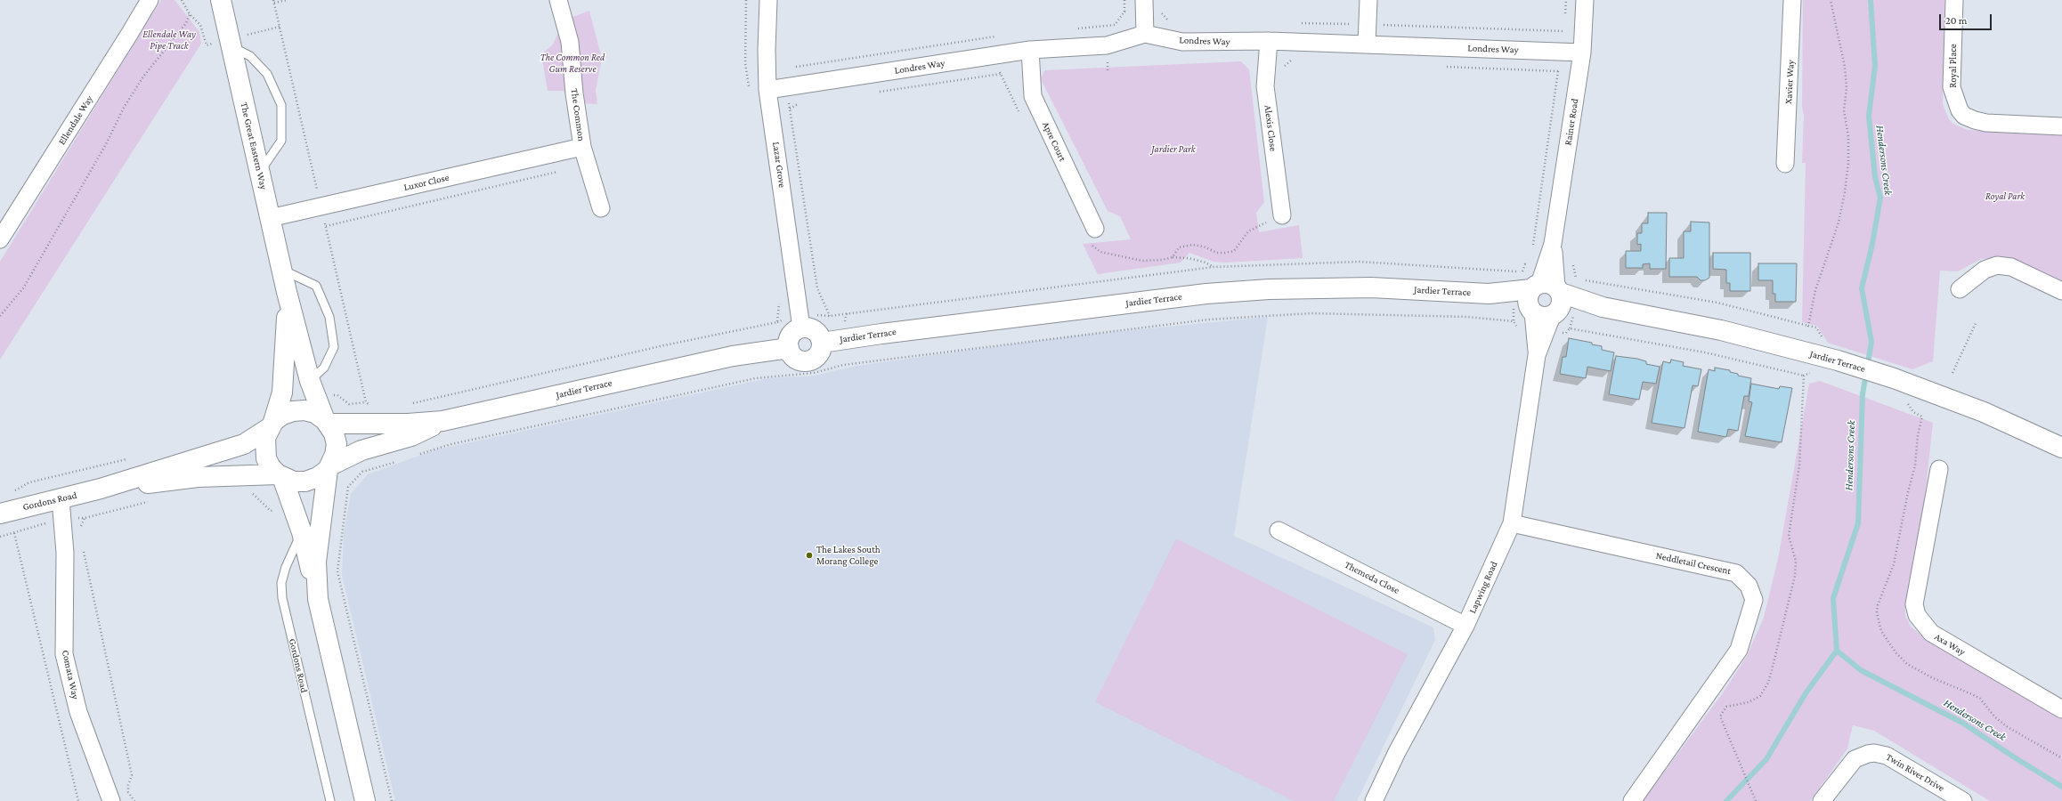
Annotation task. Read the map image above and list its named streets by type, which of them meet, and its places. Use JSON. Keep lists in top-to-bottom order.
{
  "streets": {
    "street": [
      "Londres Way",
      "Royal Place",
      "Xavier Way",
      "The Common",
      "Ellendale Way",
      "Rainer Road",
      "Alexis Close",
      "Apre Court",
      "The Great Eastern Way",
      "Lazar Grove",
      "Luxor Close",
      "Jardier Terrace",
      "Gordons Road",
      "Neddletail Crescent",
      "Themeda Close",
      "Lapwing Road",
      "Axa Way",
      "Comata Way",
      "Twin River Drive"
    ]
  },
  "crossings": [
    ["Londres Way", "Rainer Road"],
    ["Londres Way", "Alexis Close"],
    ["Londres Way", "Apre Court"],
    ["Londres Way", "Lazar Grove"],
    ["The Common", "Luxor Close"],
    ["Rainer Road", "Jardier Terrace"],
    ["Rainer Road", "Lapwing Road"],
    ["The Great Eastern Way", "Luxor Close"],
    ["The Great Eastern Way", "Jardier Terrace"],
    ["The Great Eastern Way", "Gordons Road"],
    ["Lazar Grove", "Jardier Terrace"],
    ["Jardier Terrace", "Gordons Road"],
    ["Jardier Terrace", "Lapwing Road"],
    ["Gordons Road", "Comata Way"],
    ["Neddletail Crescent", "Lapwing Road"],
    ["Themeda Close", "Lapwing Road"]
  ],
  "water": ["Hendersons Creek"],
  "parks": [
    "Ellendale Way Pipe Track",
    "The Common Red Gum Reserve",
    "Jardier Park",
    "Royal Park"
  ],
  "places": ["The Lakes South Morang College"],
  "scale_bar": "20 m"
}
